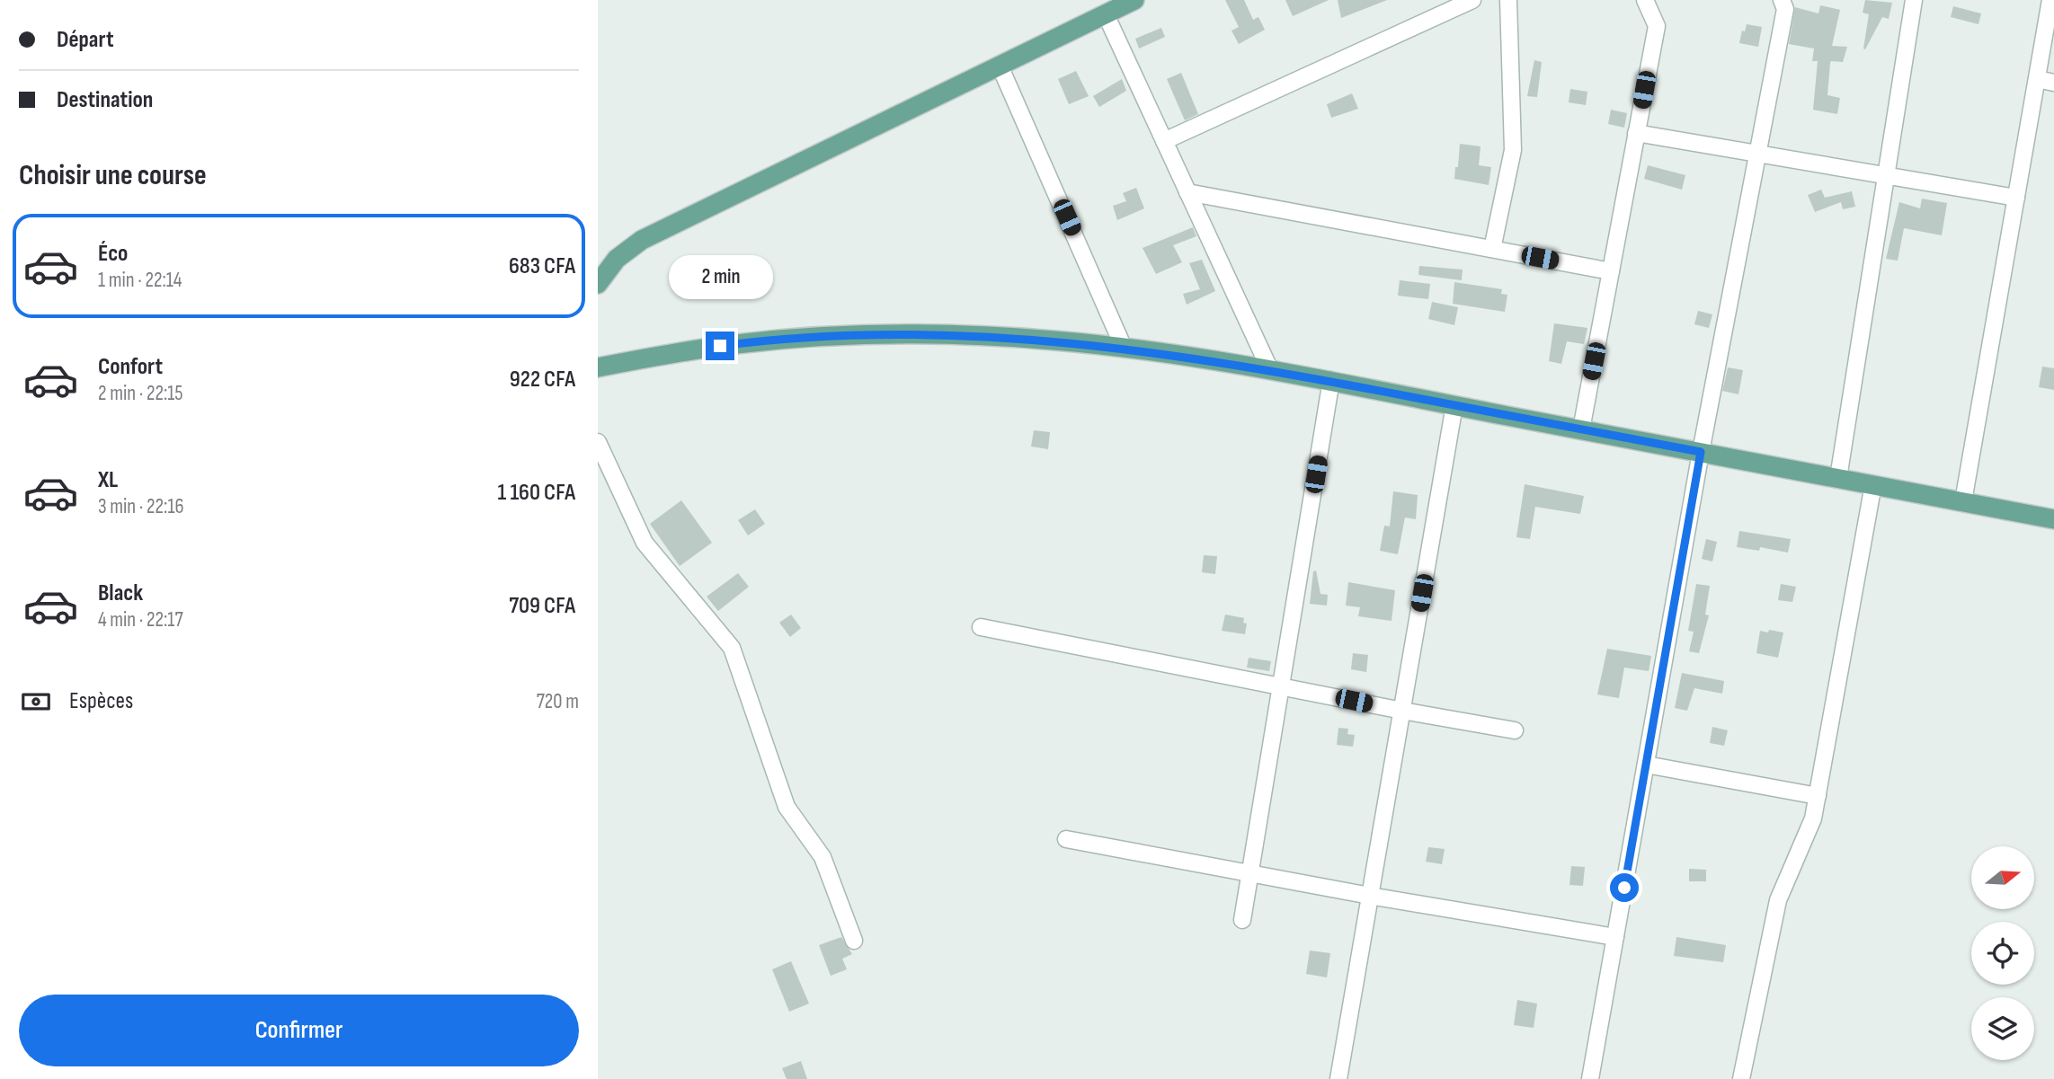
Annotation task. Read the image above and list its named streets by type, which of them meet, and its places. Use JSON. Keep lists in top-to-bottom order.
{
  "north": "right",
  "page": {
    "banner": ["Départ", "Destination"],
    "heading": "Choisir une course",
    "list": [
      {
        "name": "Éco",
        "note": "1 min · 22:14",
        "value": "683 CFA"
      },
      {
        "name": "Confort",
        "note": "2 min · 22:15",
        "value": "922 CFA"
      },
      {
        "name": "XL",
        "note": "3 min · 22:16",
        "value": "1 160 CFA"
      },
      {
        "name": "Black",
        "note": "4 min · 22:17",
        "value": "709 CFA"
      }
    ],
    "bubble": "2 min",
    "pay": ["Espèces", "720 m"],
    "buttons": "Confirmer"
  }
}
